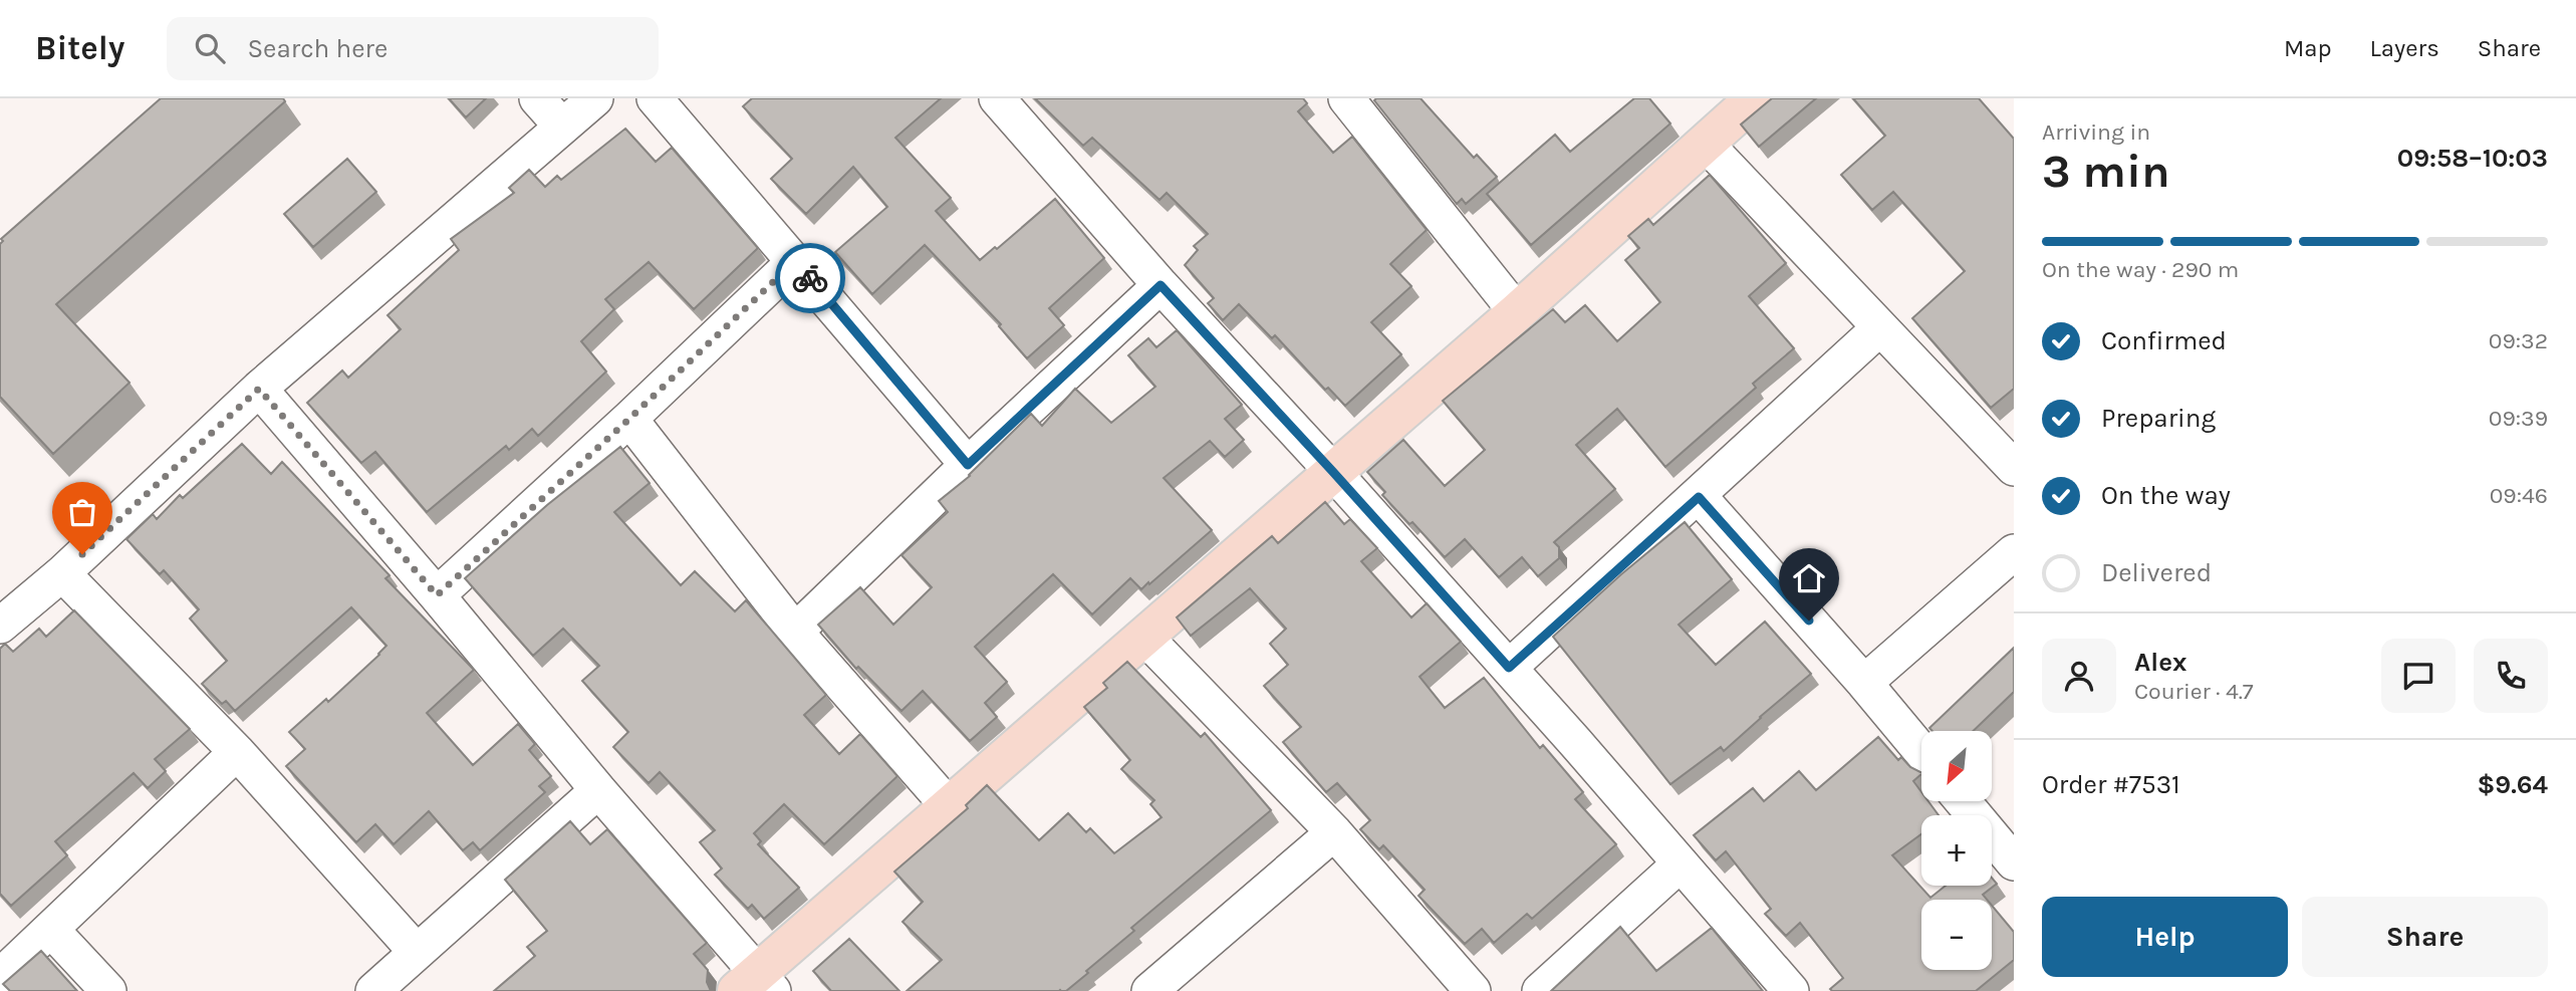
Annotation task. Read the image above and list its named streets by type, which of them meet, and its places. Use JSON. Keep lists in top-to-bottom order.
{
  "north": "bottom left",
  "page": {
    "header": "Bitely",
    "search": "Search here",
    "nav": ["Map", "Layers", "Share"],
    "heading": ["3 min", "Arriving in", "09:58–10:03"],
    "panel": [
      "Alex",
      "Courier · 4.7",
      "Order #7531",
      "$9.64"
    ],
    "bar": "On the way · 290 m",
    "list": [
      ["Confirmed", "09:32"],
      ["Preparing", "09:39"],
      ["On the way", "09:46"],
      "Delivered"
    ],
    "map_buttons": ["+", "−"],
    "buttons": ["Help", "Share"]
  }
}
